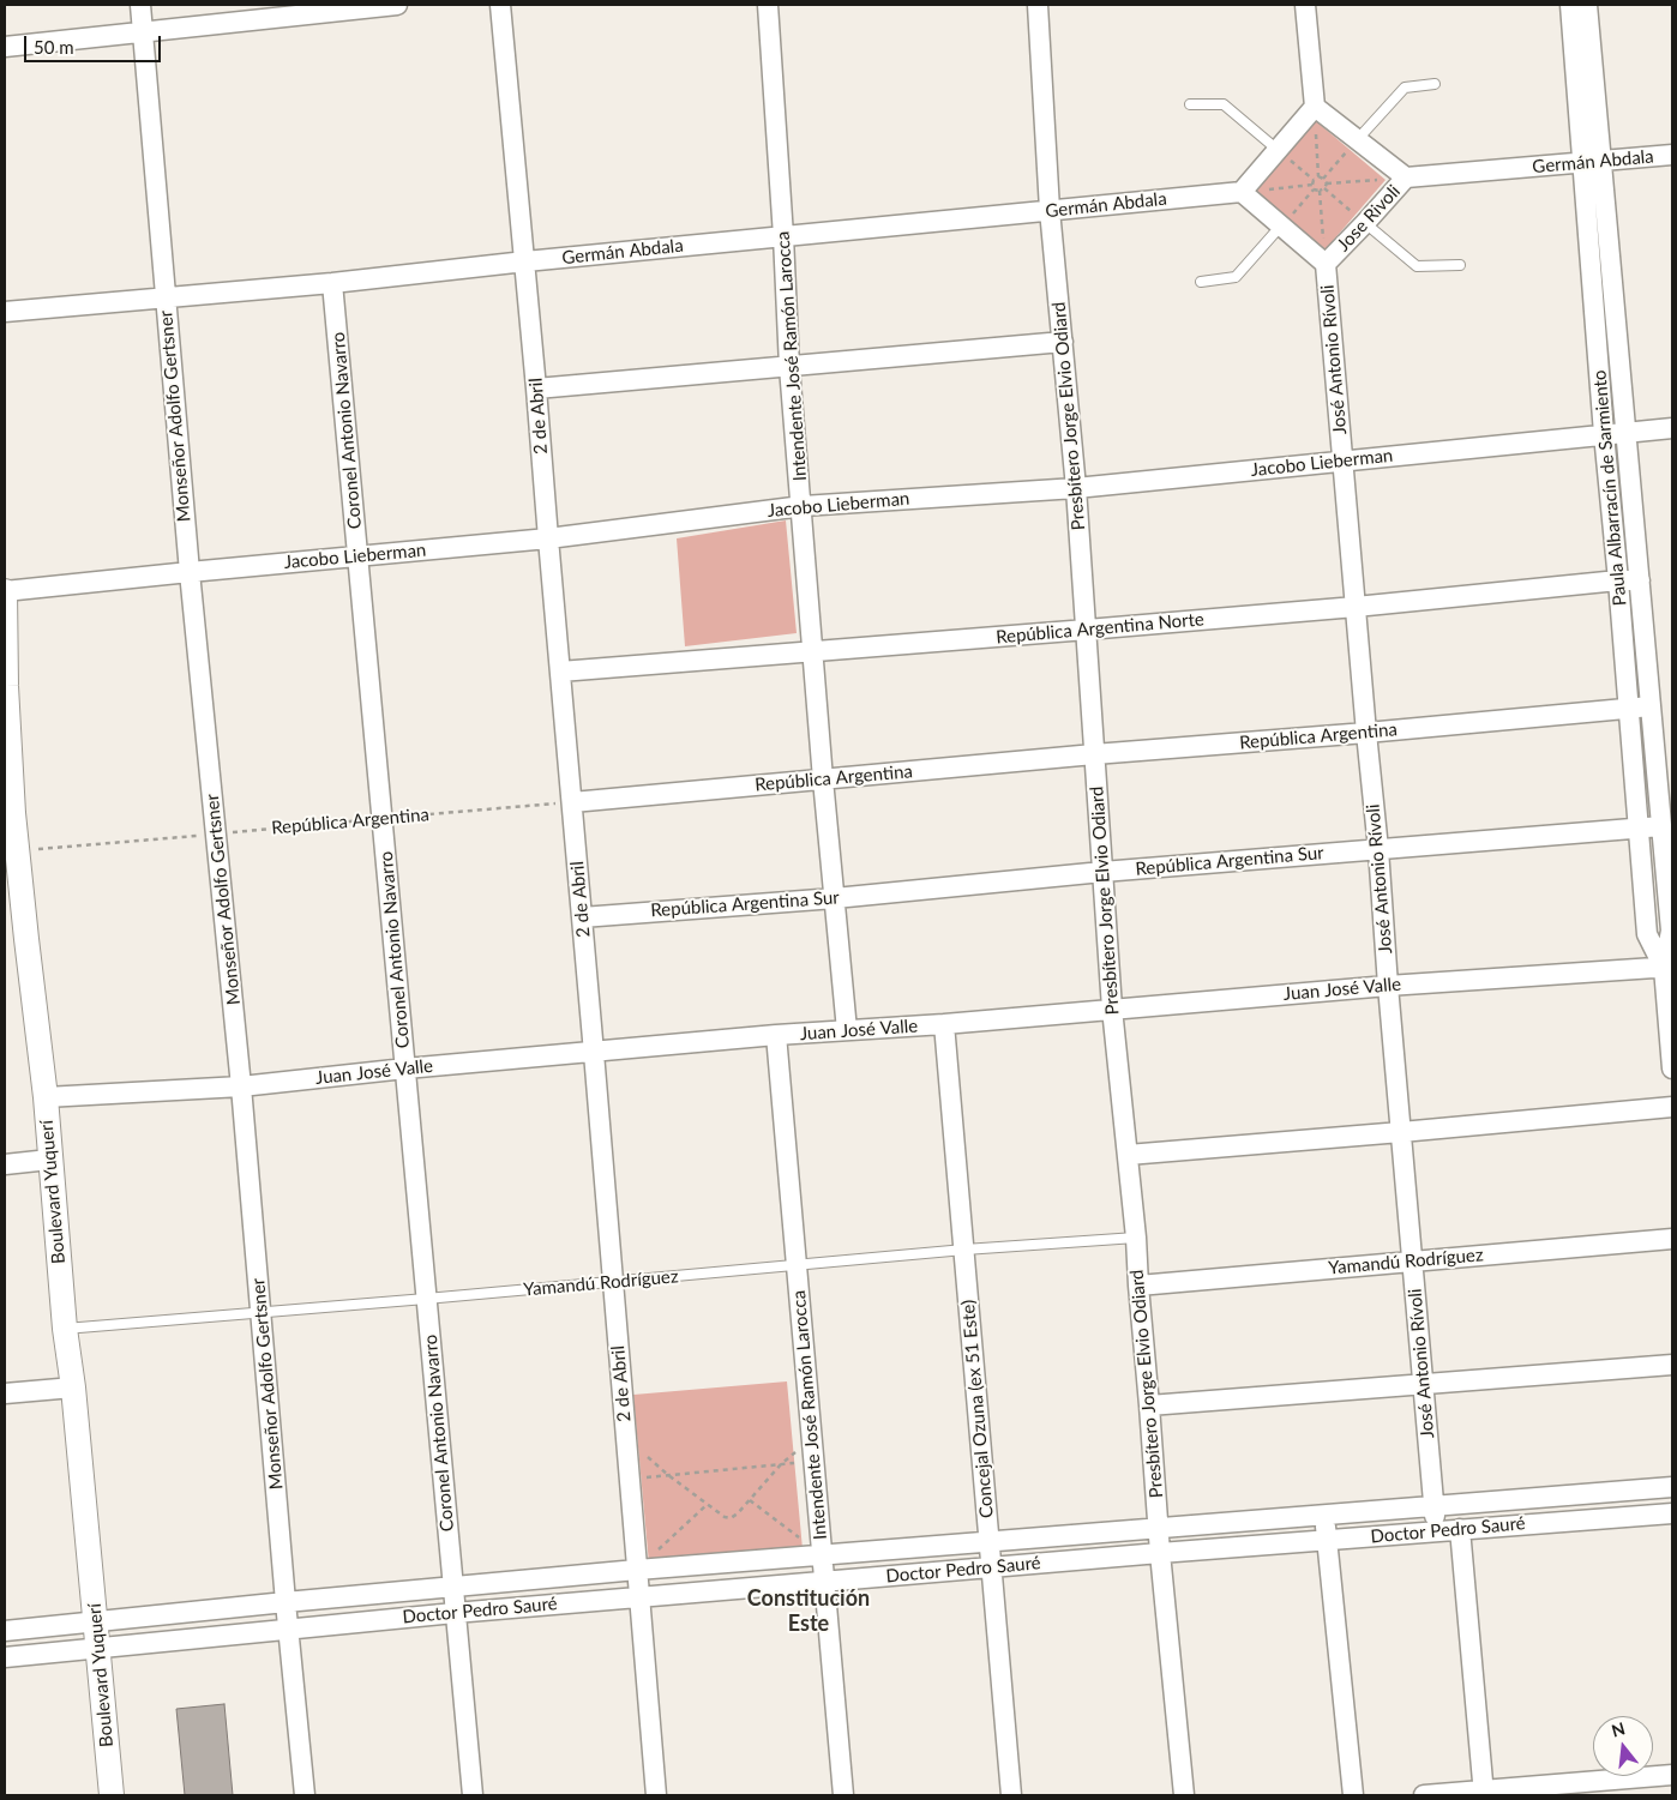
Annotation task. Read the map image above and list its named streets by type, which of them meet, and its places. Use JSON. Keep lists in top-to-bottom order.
{
  "streets": {
    "street": [
      "Germán Abdala",
      "Jose Rivoli",
      "Intendente José Ramón Larocca",
      "José Antonio Rívoli",
      "Monseñor Adolfo Gertsner",
      "2 de Abril",
      "Presbítero Jorge Elvio Odiard",
      "Coronel Antonio Navarro",
      "Jacobo Lieberman",
      "Paula Albarracín de Sarmiento",
      "República Argentina Norte",
      "República Argentina",
      "República Argentina Sur",
      "Juan José Valle",
      "Boulevard Yuquerí",
      "Yamandú Rodríguez",
      "Concejal Ozuna (ex 51 Este)",
      "Doctor Pedro Sauré"
    ]
  },
  "crossings": [
    ["Germán Abdala", "Jose Rivoli"],
    ["Germán Abdala", "Intendente José Ramón Larocca"],
    ["Germán Abdala", "Monseñor Adolfo Gertsner"],
    ["Germán Abdala", "2 de Abril"],
    ["Germán Abdala", "Presbítero Jorge Elvio Odiard"],
    ["Germán Abdala", "Coronel Antonio Navarro"],
    ["Germán Abdala", "Paula Albarracín de Sarmiento"],
    ["Jose Rivoli", "José Antonio Rívoli"],
    ["Intendente José Ramón Larocca", "Jacobo Lieberman"],
    ["Intendente José Ramón Larocca", "República Argentina Norte"],
    ["Intendente José Ramón Larocca", "República Argentina"],
    ["Intendente José Ramón Larocca", "República Argentina Sur"],
    ["Intendente José Ramón Larocca", "Juan José Valle"],
    ["Intendente José Ramón Larocca", "Yamandú Rodríguez"],
    ["Intendente José Ramón Larocca", "Doctor Pedro Sauré"],
    ["José Antonio Rívoli", "Jacobo Lieberman"],
    ["José Antonio Rívoli", "República Argentina Norte"],
    ["José Antonio Rívoli", "República Argentina"],
    ["José Antonio Rívoli", "República Argentina Sur"],
    ["José Antonio Rívoli", "Juan José Valle"],
    ["José Antonio Rívoli", "Yamandú Rodríguez"],
    ["José Antonio Rívoli", "Doctor Pedro Sauré"],
    ["Monseñor Adolfo Gertsner", "Jacobo Lieberman"],
    ["Monseñor Adolfo Gertsner", "República Argentina"],
    ["Monseñor Adolfo Gertsner", "Juan José Valle"],
    ["Monseñor Adolfo Gertsner", "Yamandú Rodríguez"],
    ["Monseñor Adolfo Gertsner", "Doctor Pedro Sauré"],
    ["2 de Abril", "Jacobo Lieberman"],
    ["2 de Abril", "República Argentina Norte"],
    ["2 de Abril", "República Argentina"],
    ["2 de Abril", "República Argentina Sur"],
    ["2 de Abril", "Juan José Valle"],
    ["2 de Abril", "Yamandú Rodríguez"],
    ["2 de Abril", "Doctor Pedro Sauré"],
    ["Presbítero Jorge Elvio Odiard", "Jacobo Lieberman"],
    ["Presbítero Jorge Elvio Odiard", "República Argentina Norte"],
    ["Presbítero Jorge Elvio Odiard", "República Argentina"],
    ["Presbítero Jorge Elvio Odiard", "República Argentina Sur"],
    ["Presbítero Jorge Elvio Odiard", "Juan José Valle"],
    ["Presbítero Jorge Elvio Odiard", "Yamandú Rodríguez"],
    ["Presbítero Jorge Elvio Odiard", "Doctor Pedro Sauré"],
    ["Coronel Antonio Navarro", "Jacobo Lieberman"],
    ["Coronel Antonio Navarro", "República Argentina"],
    ["Coronel Antonio Navarro", "Juan José Valle"],
    ["Coronel Antonio Navarro", "Yamandú Rodríguez"],
    ["Coronel Antonio Navarro", "Doctor Pedro Sauré"],
    ["Jacobo Lieberman", "Paula Albarracín de Sarmiento"],
    ["Jacobo Lieberman", "Boulevard Yuquerí"],
    ["Paula Albarracín de Sarmiento", "República Argentina Norte"],
    ["Paula Albarracín de Sarmiento", "República Argentina"],
    ["Paula Albarracín de Sarmiento", "República Argentina Sur"],
    ["Paula Albarracín de Sarmiento", "Juan José Valle"],
    ["República Argentina", "Boulevard Yuquerí"],
    ["Juan José Valle", "Boulevard Yuquerí"],
    ["Juan José Valle", "Concejal Ozuna (ex 51 Este)"],
    ["Boulevard Yuquerí", "Yamandú Rodríguez"],
    ["Boulevard Yuquerí", "Doctor Pedro Sauré"],
    ["Yamandú Rodríguez", "Concejal Ozuna (ex 51 Este)"],
    ["Concejal Ozuna (ex 51 Este)", "Doctor Pedro Sauré"]
  ],
  "districts": ["Constitución Este"],
  "scale_bar": "50 m",
  "north": "top"
}
